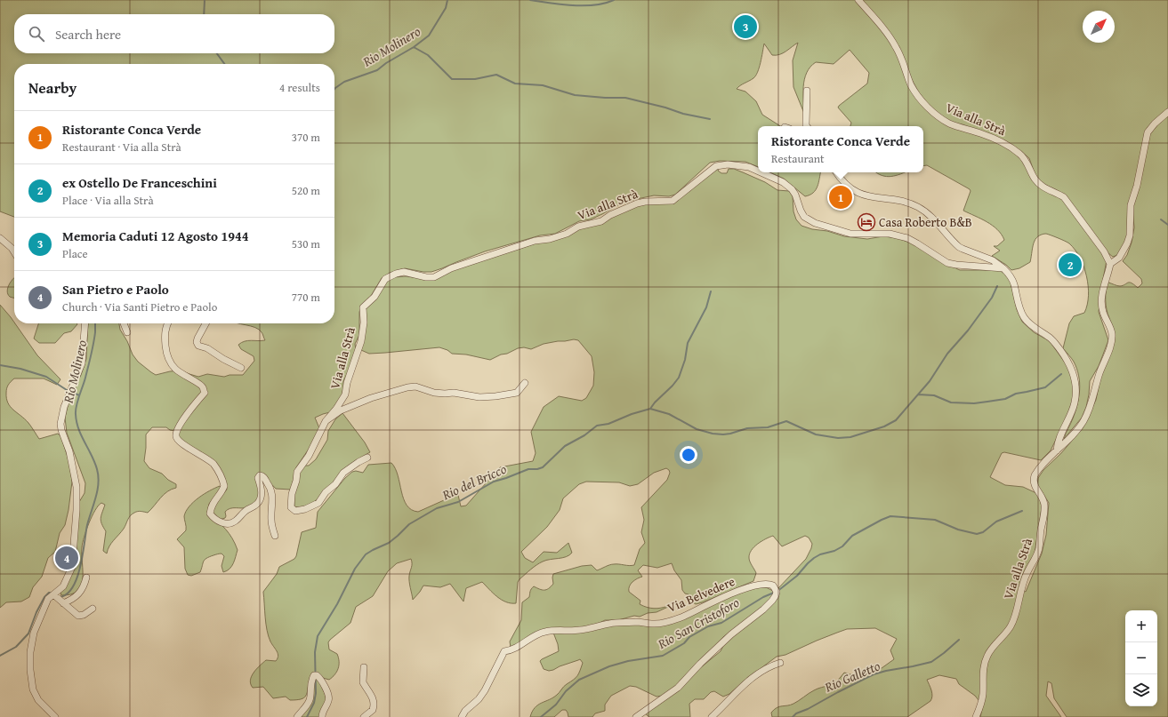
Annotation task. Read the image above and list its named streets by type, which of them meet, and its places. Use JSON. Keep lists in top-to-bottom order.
{
  "streets": {
    "street": ["Via alla Strà", "Via Belvedere"]
  },
  "water": [
    "Rio Molinero",
    "Rio del Bricco",
    "Rio San Cristoforo",
    "Rio Galletto"
  ],
  "places": {
    "hotel": ["Casa Roberto B&B"]
  },
  "north": "top right",
  "page": {
    "pins": [
      "3",
      "1",
      "2",
      "4"
    ],
    "search": "Search here",
    "heading": ["Nearby", "4 results"],
    "list": [
      {
        "mark": "1",
        "name": "Ristorante Conca Verde",
        "note": "Restaurant · Via alla Strà",
        "value": "370 m"
      },
      {
        "mark": "2",
        "name": "ex Ostello De Franceschini",
        "note": "Place · Via alla Strà",
        "value": "520 m"
      },
      {
        "mark": "3",
        "name": "Memoria Caduti 12 Agosto 1944",
        "note": "Place",
        "value": "530 m"
      },
      {
        "mark": "4",
        "name": "San Pietro e Paolo",
        "note": "Church · Via Santi Pietro e Paolo",
        "value": "770 m"
      }
    ],
    "popup": ["Ristorante Conca Verde", "Restaurant"],
    "map_buttons": ["+", "−"]
  }
}
